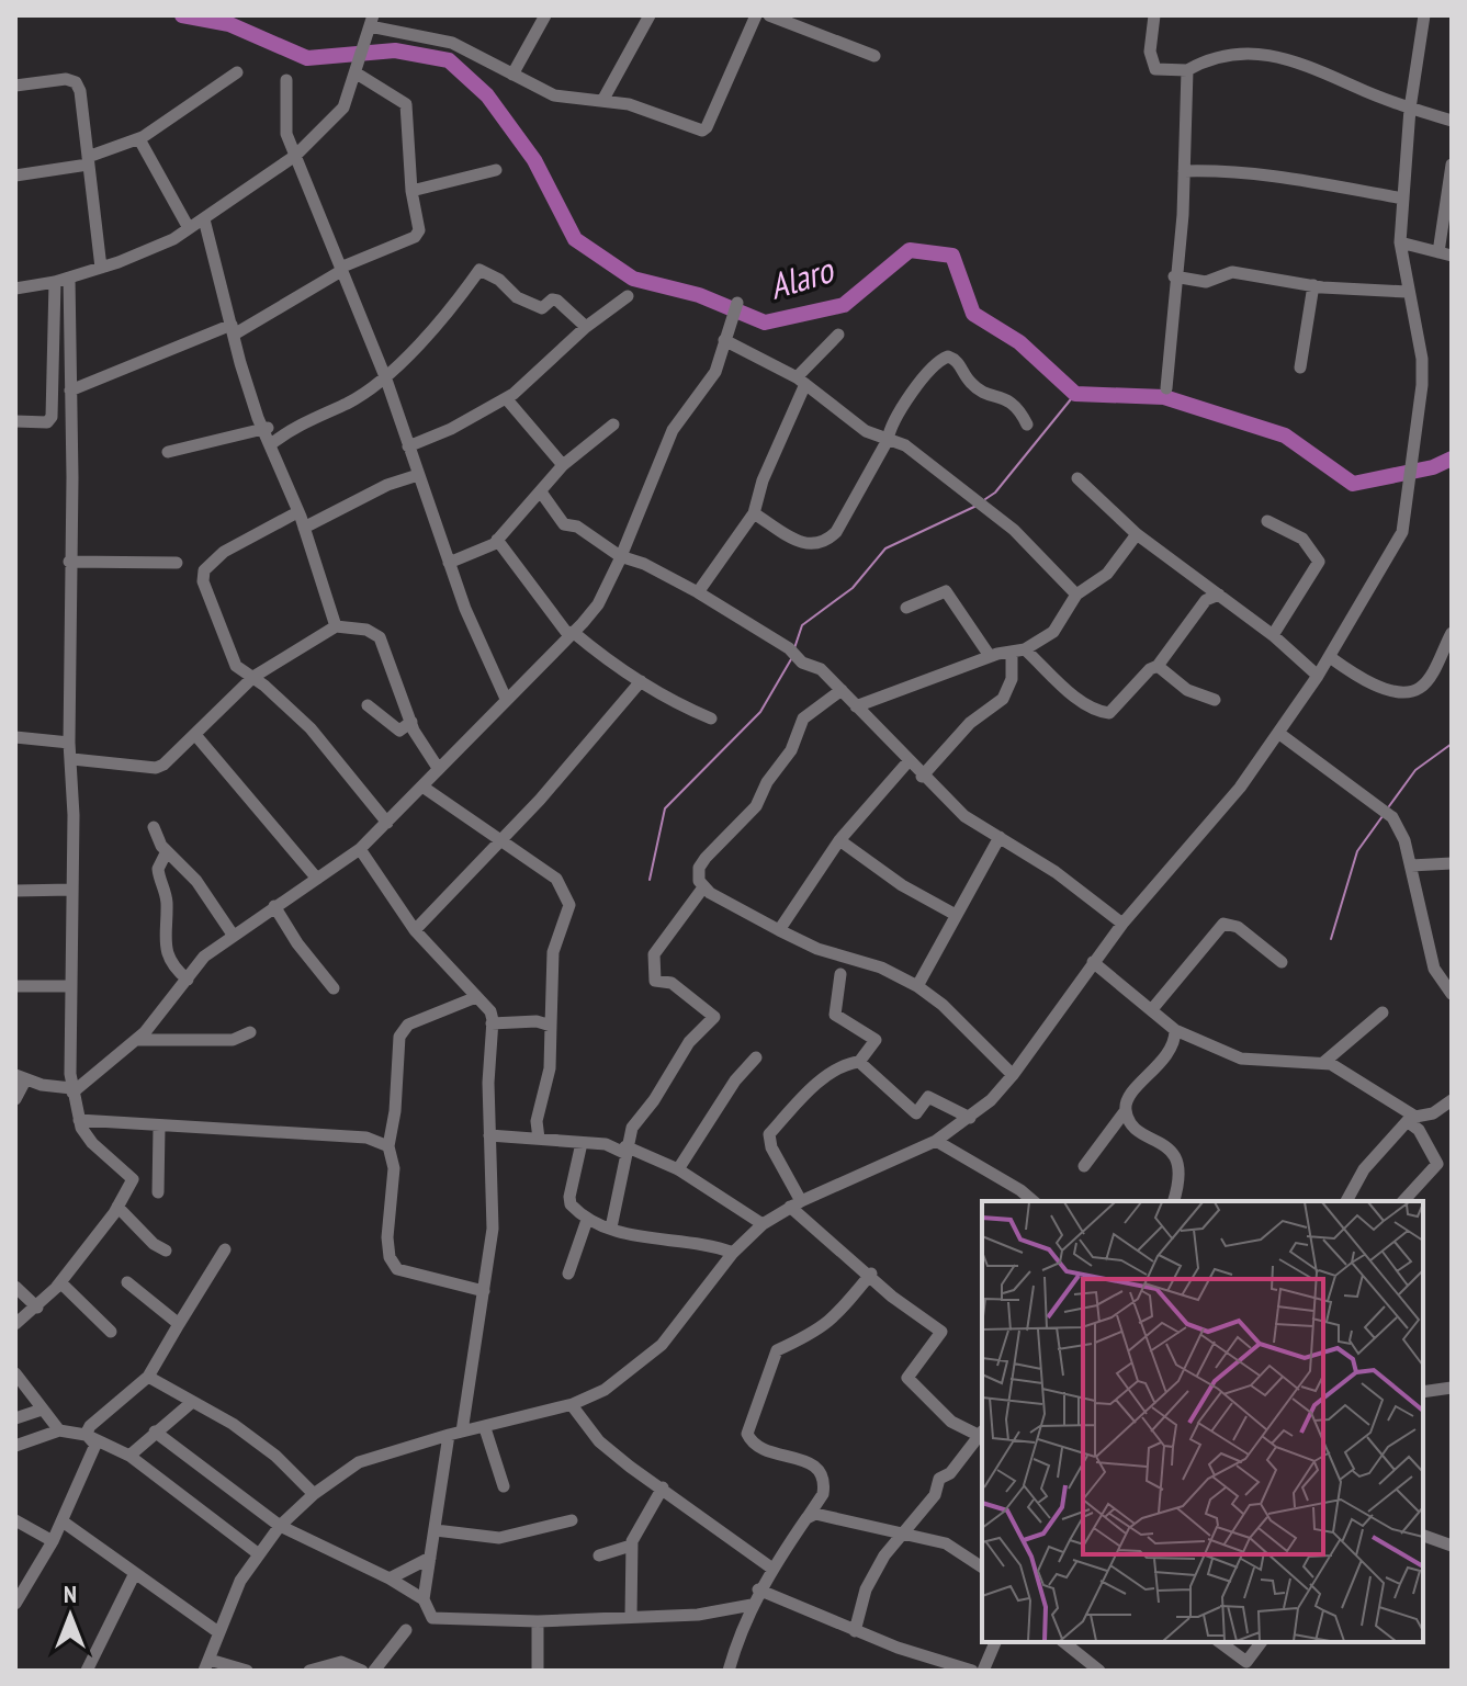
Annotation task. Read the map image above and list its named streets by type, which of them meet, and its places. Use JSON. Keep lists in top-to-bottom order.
{
  "water": ["Alaro"],
  "north": "top"
}
